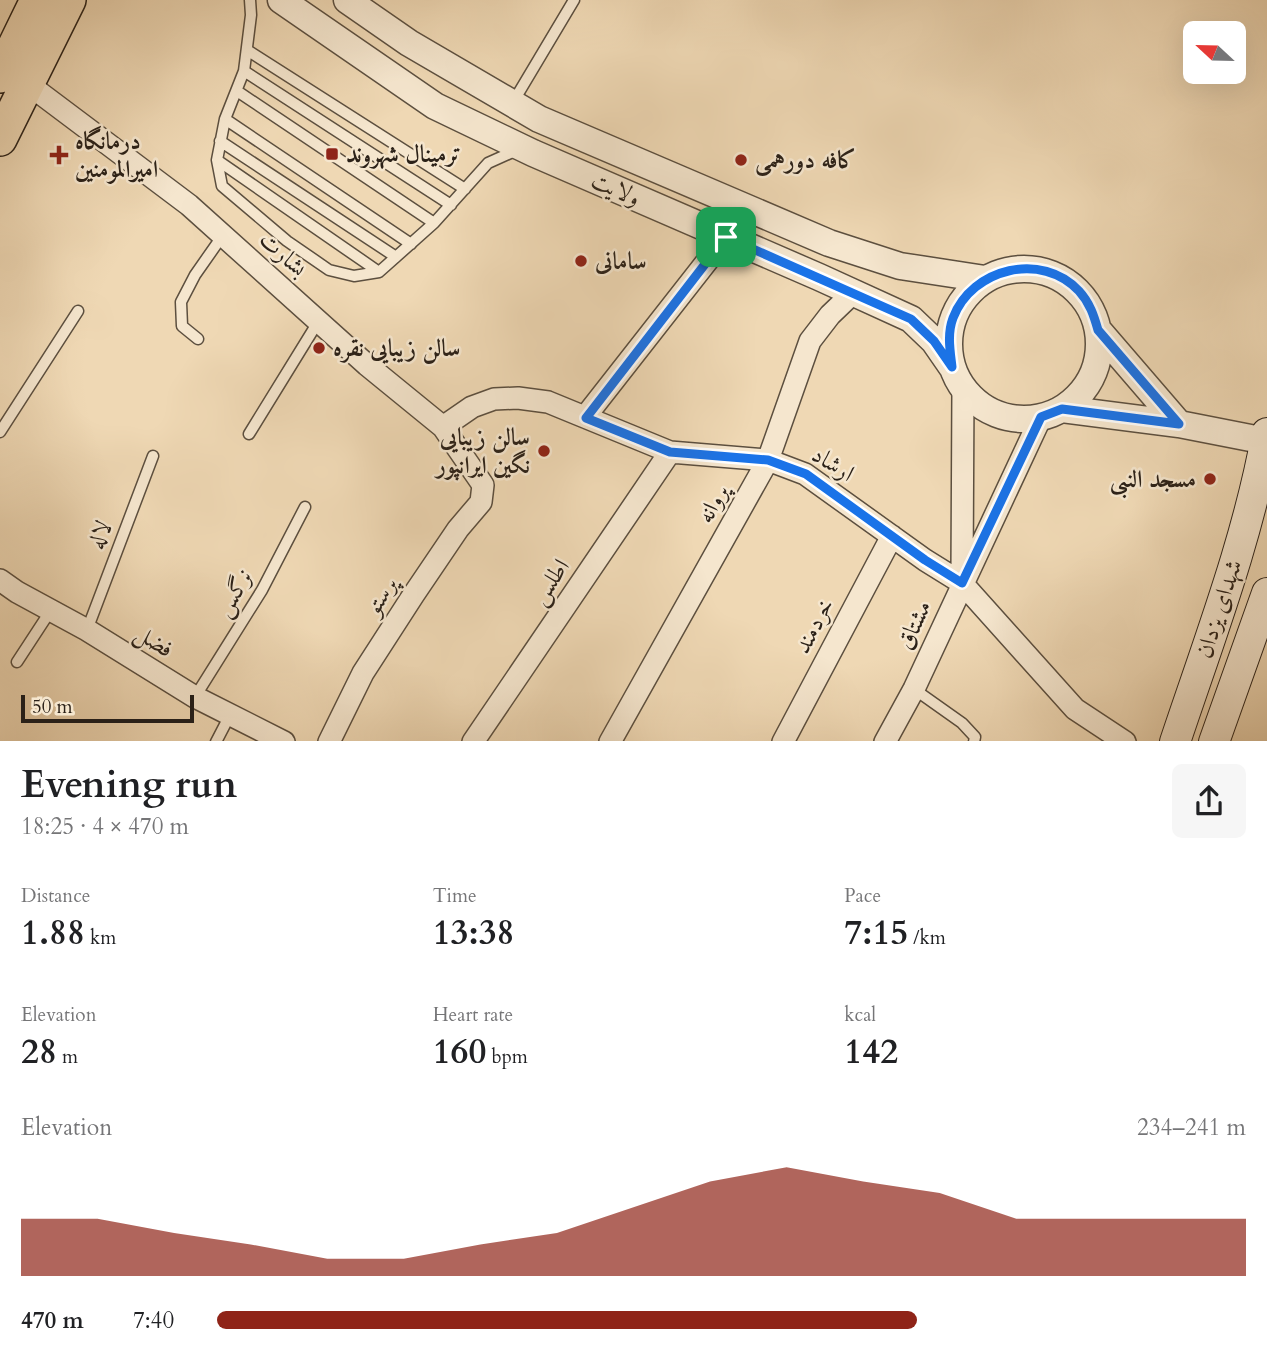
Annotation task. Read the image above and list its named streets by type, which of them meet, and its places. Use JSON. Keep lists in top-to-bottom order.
{
  "streets": {
    "main road": ["شهدای یزدان"],
    "street": [
      "ولایت",
      "بشارت",
      "ارشاد",
      "پروانه",
      "اطلس",
      "پرستو",
      "مشتاق",
      "خردمند",
      "فضل"
    ],
    "lane": ["لاله", "نرگس"]
  },
  "crossings": [
    ["ولایت", "پروانه"],
    ["ولایت", "مشتاق"],
    ["بشارت", "ارشاد"],
    ["بشارت", "پرستو"],
    ["ارشاد", "پروانه"],
    ["ارشاد", "اطلس"],
    ["ارشاد", "مشتاق"],
    ["ارشاد", "خردمند"],
    ["لاله", "فضل"],
    ["نرگس", "فضل"]
  ],
  "places": {
    "transit": ["ترمینال شهروند"],
    "health": ["درمانگاه امیرالمومنین"],
    "other": [
      "کافه دورهمی",
      "سامانی",
      "سالن زیبایی نقره",
      "سالن زیبایی نگین ایرانپور",
      "مسجد النبی"
    ]
  },
  "scale_bar": "50 m",
  "north": "left",
  "page": {
    "scale": "50 m",
    "heading": ["Evening run", "18:25 · 4 × 470 m"],
    "stats": [
      ["Distance", "1.88 km"],
      ["Time", "13:38"],
      ["Pace", "7:15 /km"],
      ["Elevation", "28 m"],
      ["Heart rate", "160 bpm"],
      ["kcal", "142"]
    ],
    "chart": ["Elevation", "234–241 m"],
    "list": [
      {
        "name": "470 m",
        "note": "7:40"
      }
    ]
  }
}
